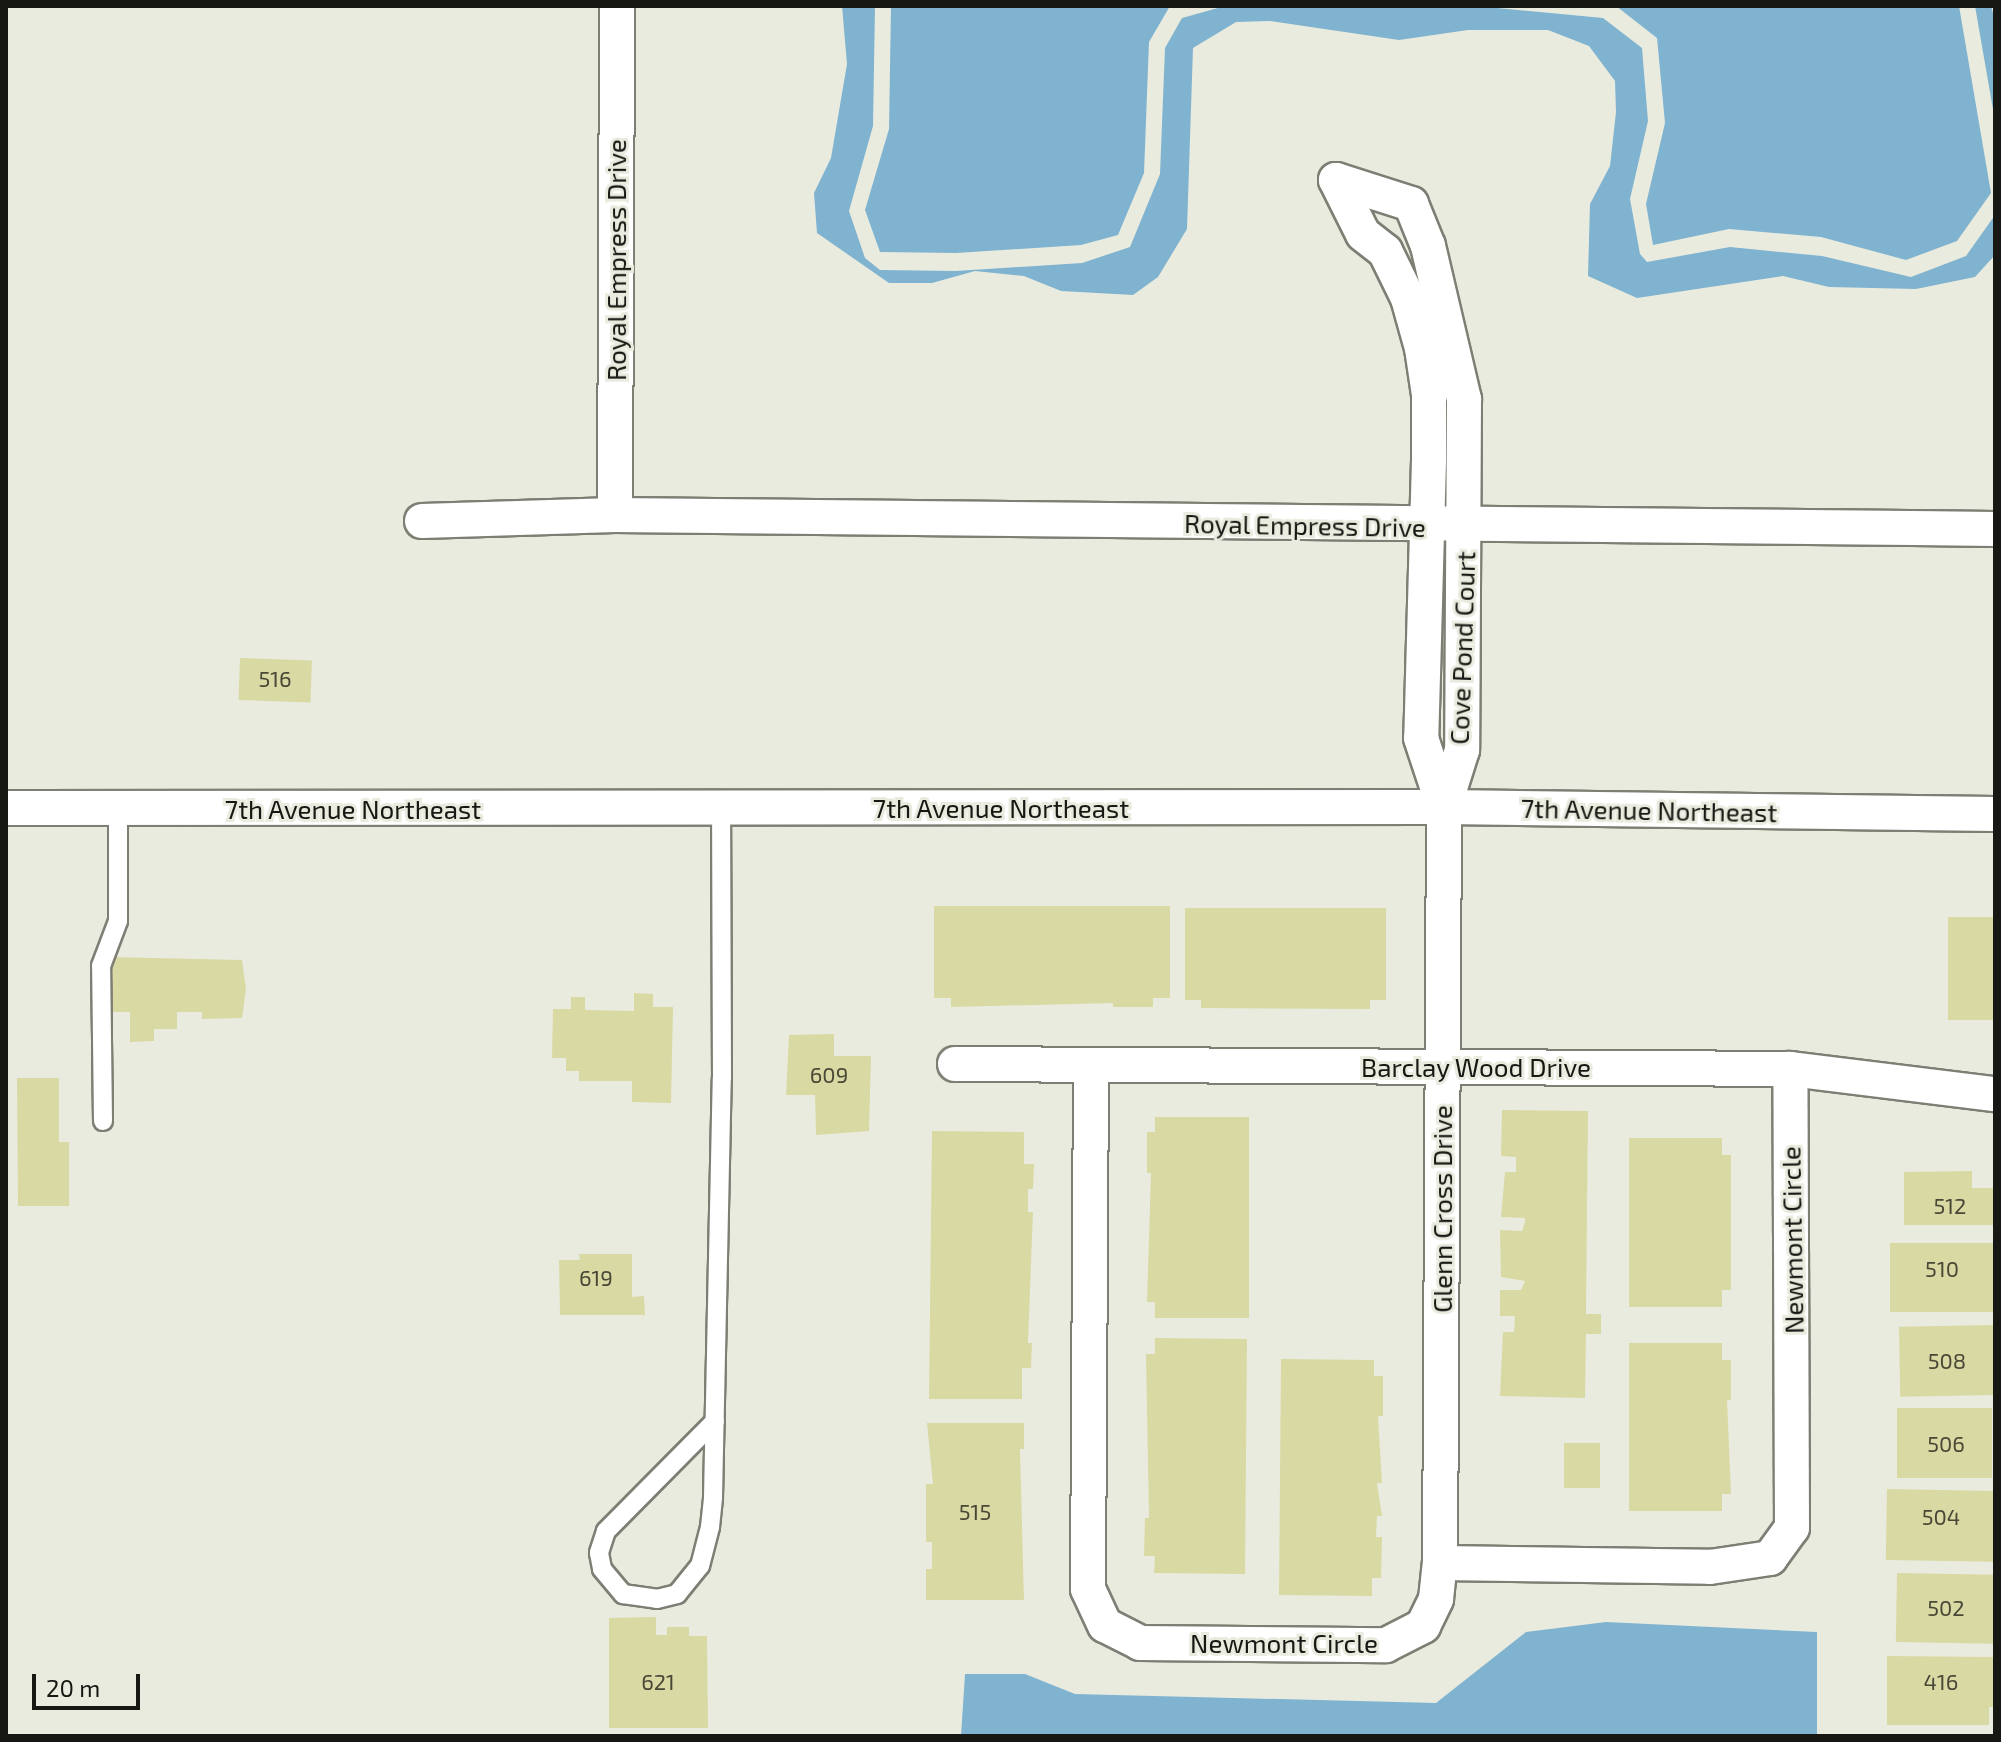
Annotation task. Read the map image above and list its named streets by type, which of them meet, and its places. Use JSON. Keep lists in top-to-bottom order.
{
  "streets": {
    "street": [
      "Royal Empress Drive",
      "Cove Pond Court",
      "7th Avenue Northeast",
      "Barclay Wood Drive",
      "Glenn Cross Drive",
      "Newmont Circle"
    ]
  },
  "crossings": [
    ["Royal Empress Drive", "Cove Pond Court"],
    ["Cove Pond Court", "7th Avenue Northeast"],
    ["Cove Pond Court", "Glenn Cross Drive"],
    ["7th Avenue Northeast", "Glenn Cross Drive"],
    ["Barclay Wood Drive", "Glenn Cross Drive"],
    ["Barclay Wood Drive", "Newmont Circle"],
    ["Glenn Cross Drive", "Newmont Circle"]
  ],
  "house_numbers": [
    "516",
    "609",
    "512",
    "510",
    "619",
    "508",
    "506",
    "515",
    "504",
    "502",
    "621",
    "416"
  ],
  "scale_bar": "20 m"
}
